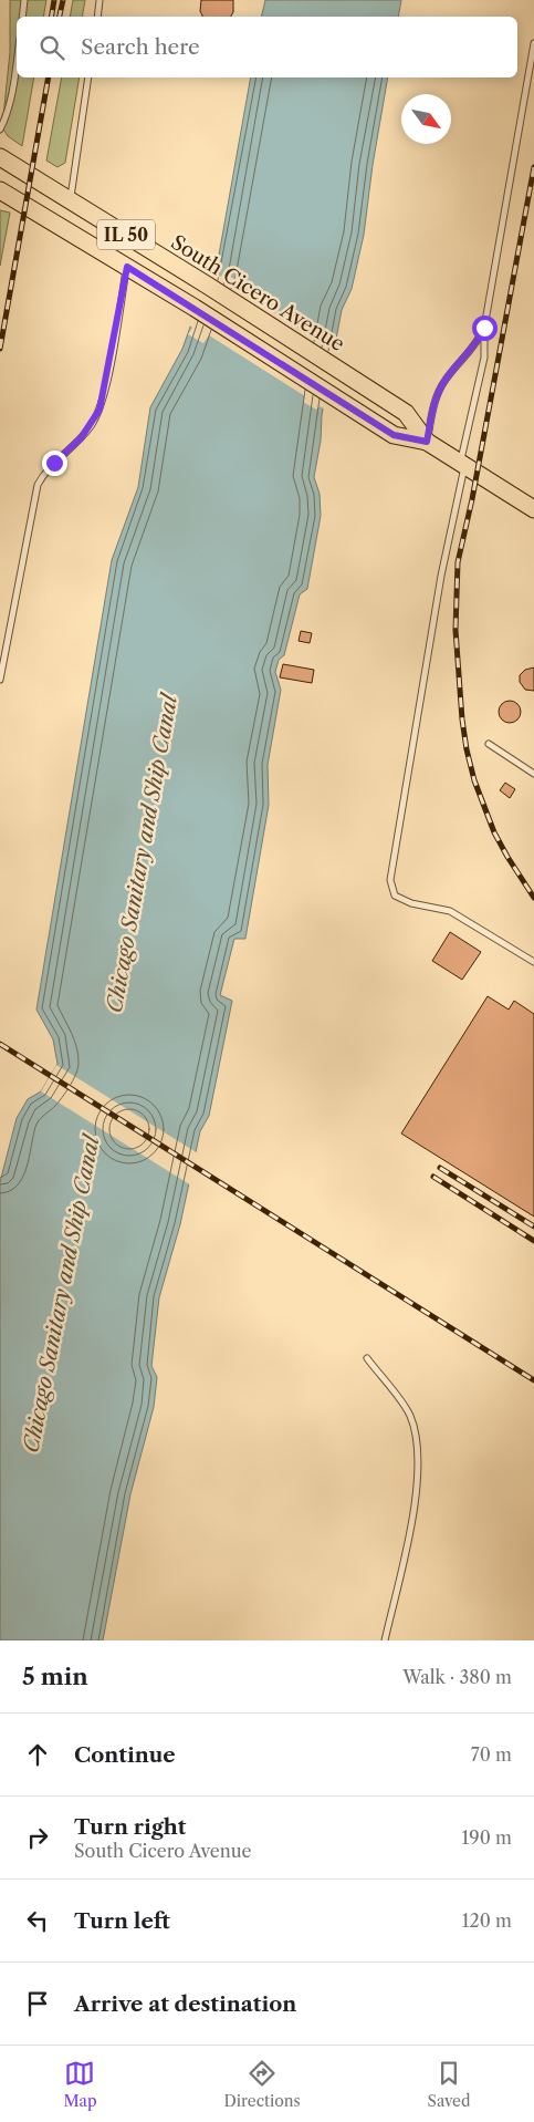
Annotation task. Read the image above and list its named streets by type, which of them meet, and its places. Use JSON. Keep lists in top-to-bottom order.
{
  "streets": {
    "main road": ["IL 50", "South Cicero Avenue"]
  },
  "water": ["Chicago Sanitary and Ship Canal"],
  "north": "bottom right",
  "page": {
    "search": "Search here",
    "heading": ["5 min", "Walk · 380 m"],
    "list": [
      ["Continue", "70 m"],
      ["Turn right", "South Cicero Avenue", "190 m"],
      ["Turn left", "120 m"],
      "Arrive at destination"
    ],
    "nav": ["Map", "Directions", "Saved"]
  }
}
